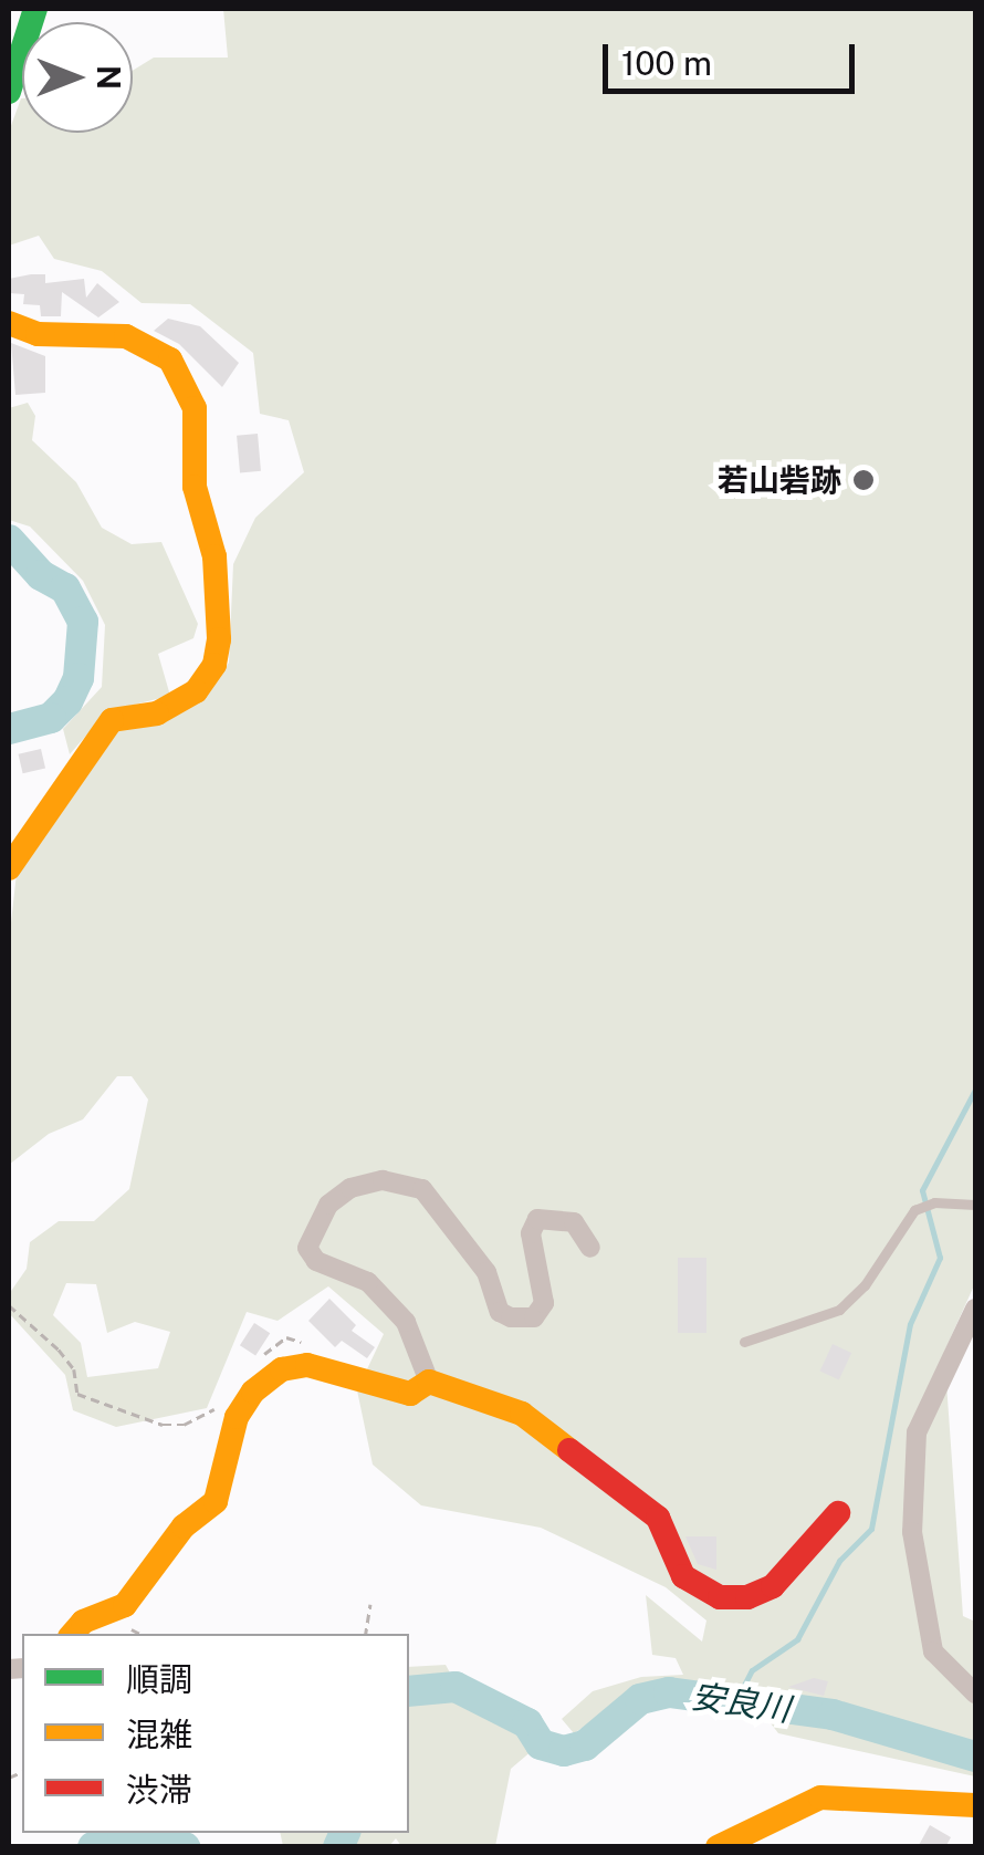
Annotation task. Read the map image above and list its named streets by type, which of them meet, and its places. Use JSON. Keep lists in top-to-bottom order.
{
  "water": ["安良川"],
  "places": ["若山砦跡"],
  "legend": ["順調", "混雑", "渋滞"],
  "scale_bar": "100 m",
  "north": "right"
}
